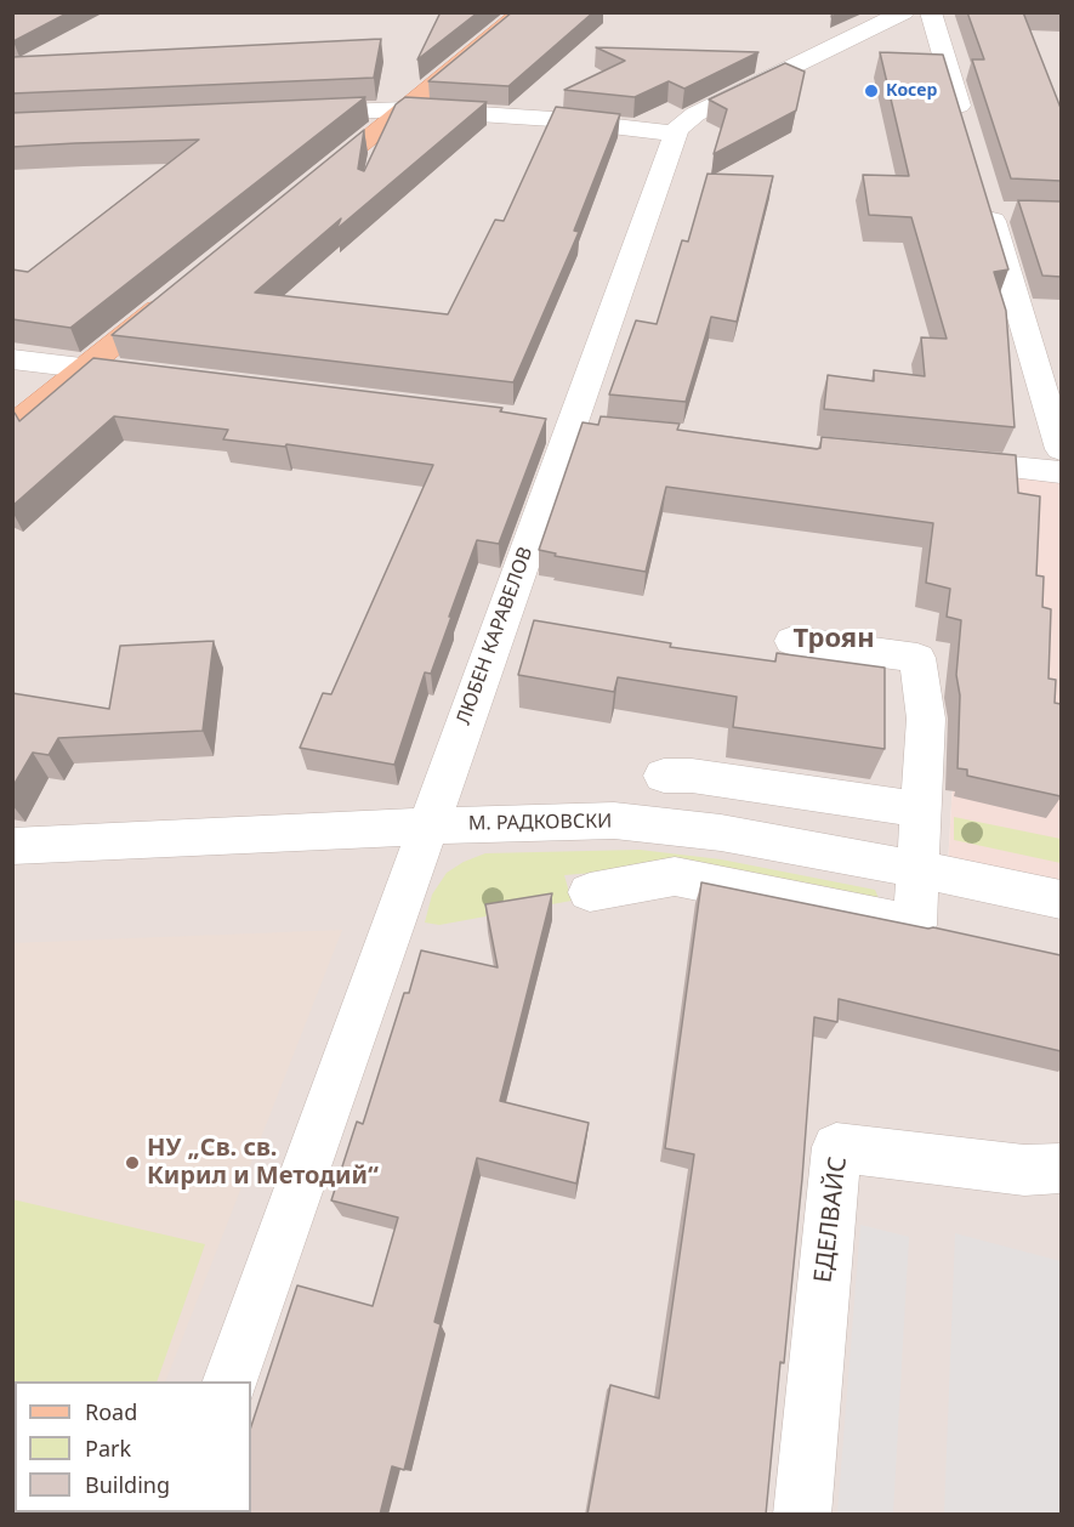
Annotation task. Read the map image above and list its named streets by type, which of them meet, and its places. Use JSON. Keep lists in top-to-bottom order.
{
  "streets": {
    "street": ["ЛЮБЕН КАРАВЕЛОВ", "М. РАДКОВСКИ", "ЕДЕЛВАЙС"]
  },
  "crossings": [
    ["ЛЮБЕН КАРАВЕЛОВ", "М. РАДКОВСКИ"]
  ],
  "districts": ["Троян"],
  "places": ["Косер", "НУ „Св. св. Кирил и Методий“"],
  "legend": ["Road", "Park", "Building"]
}
